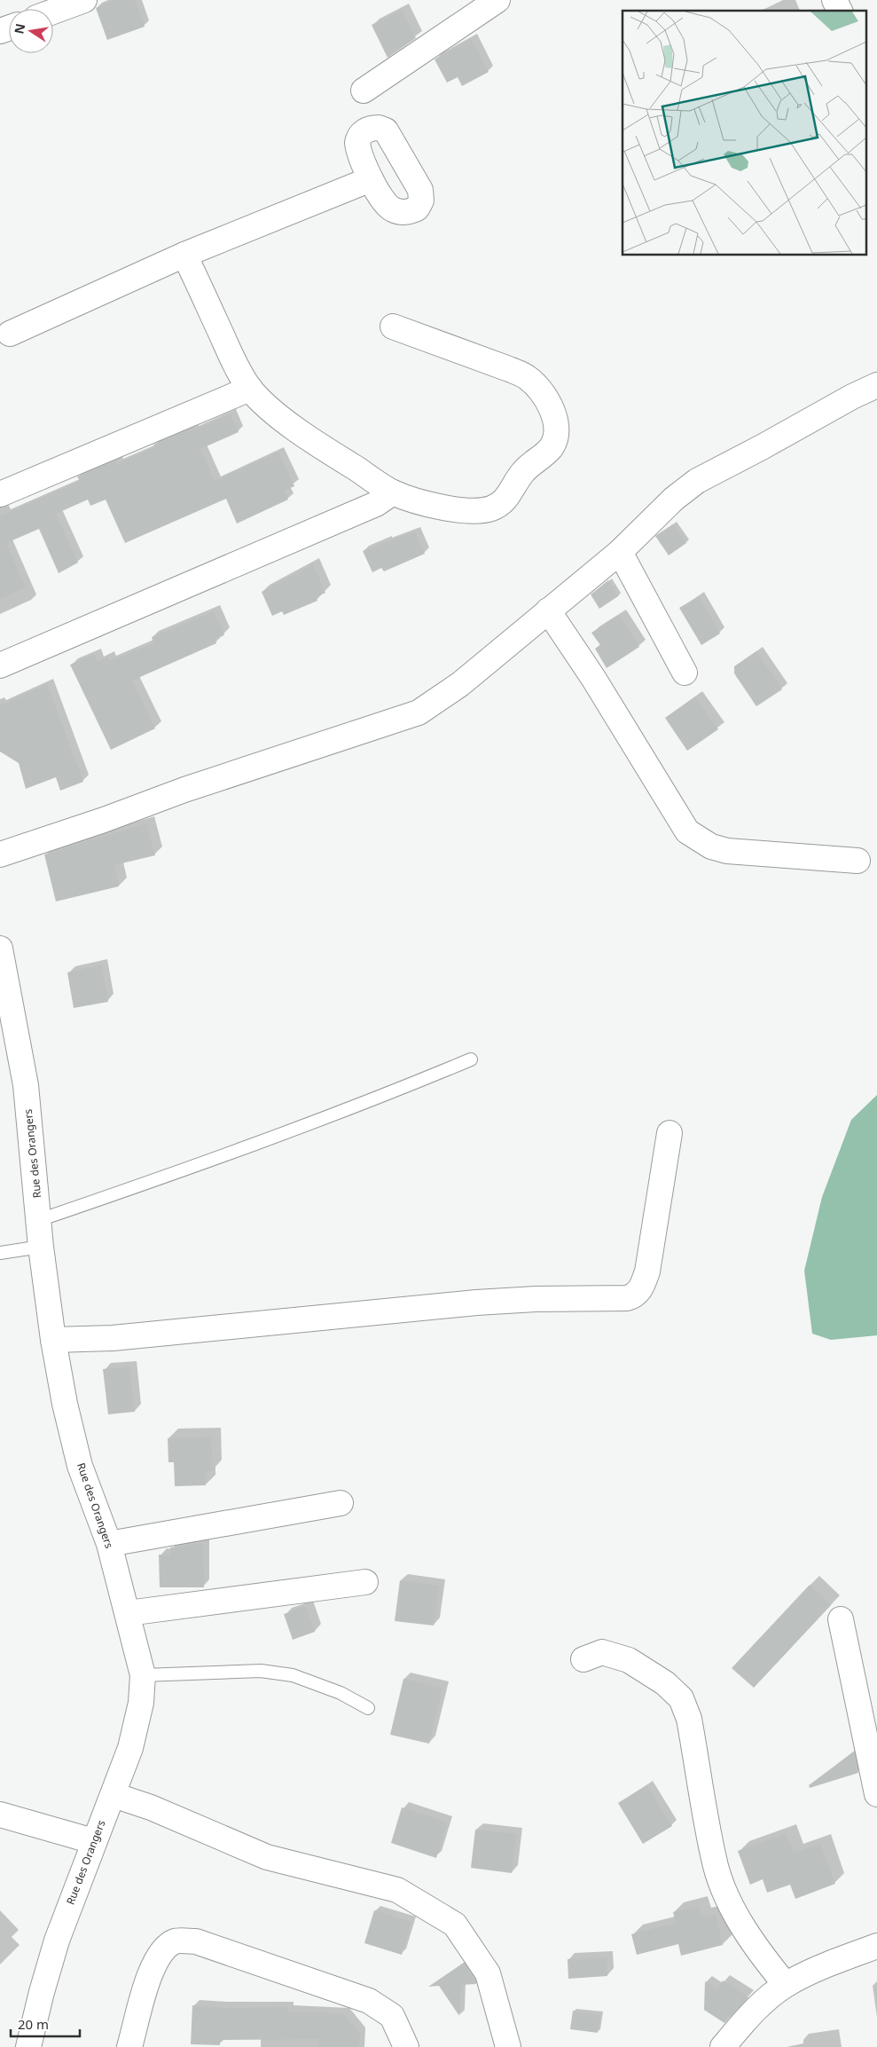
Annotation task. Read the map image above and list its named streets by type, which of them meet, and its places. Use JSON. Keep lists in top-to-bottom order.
{
  "streets": {
    "street": ["Rue des Orangers"]
  },
  "scale_bar": "20 m",
  "north": "left"
}
